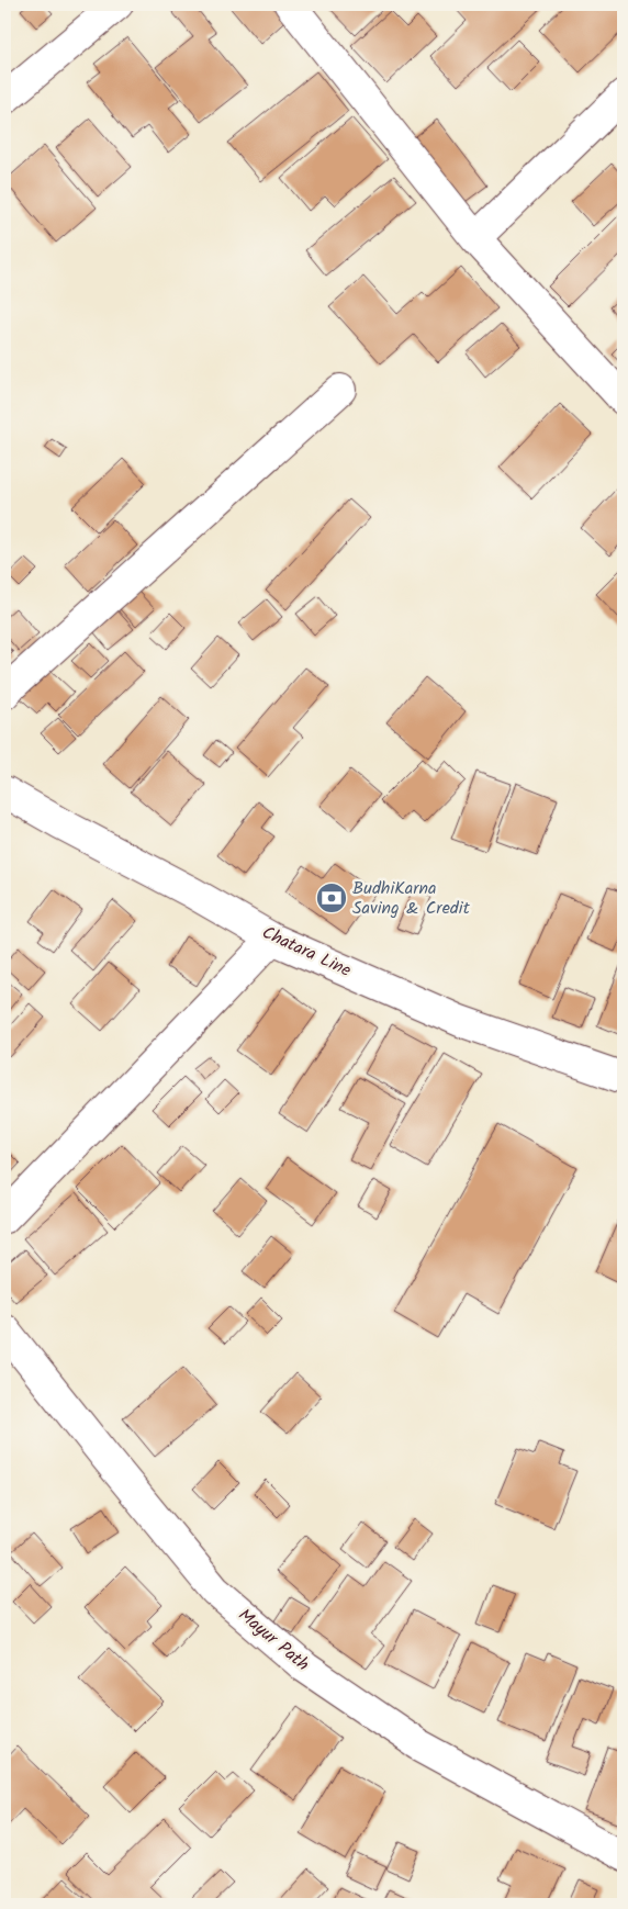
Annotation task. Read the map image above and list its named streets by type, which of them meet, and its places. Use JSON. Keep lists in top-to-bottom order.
{
  "streets": {
    "street": ["Chatara Line", "Mayur Path"]
  },
  "places": {
    "bank": ["BudhiKarna Saving & Credit"]
  }
}
